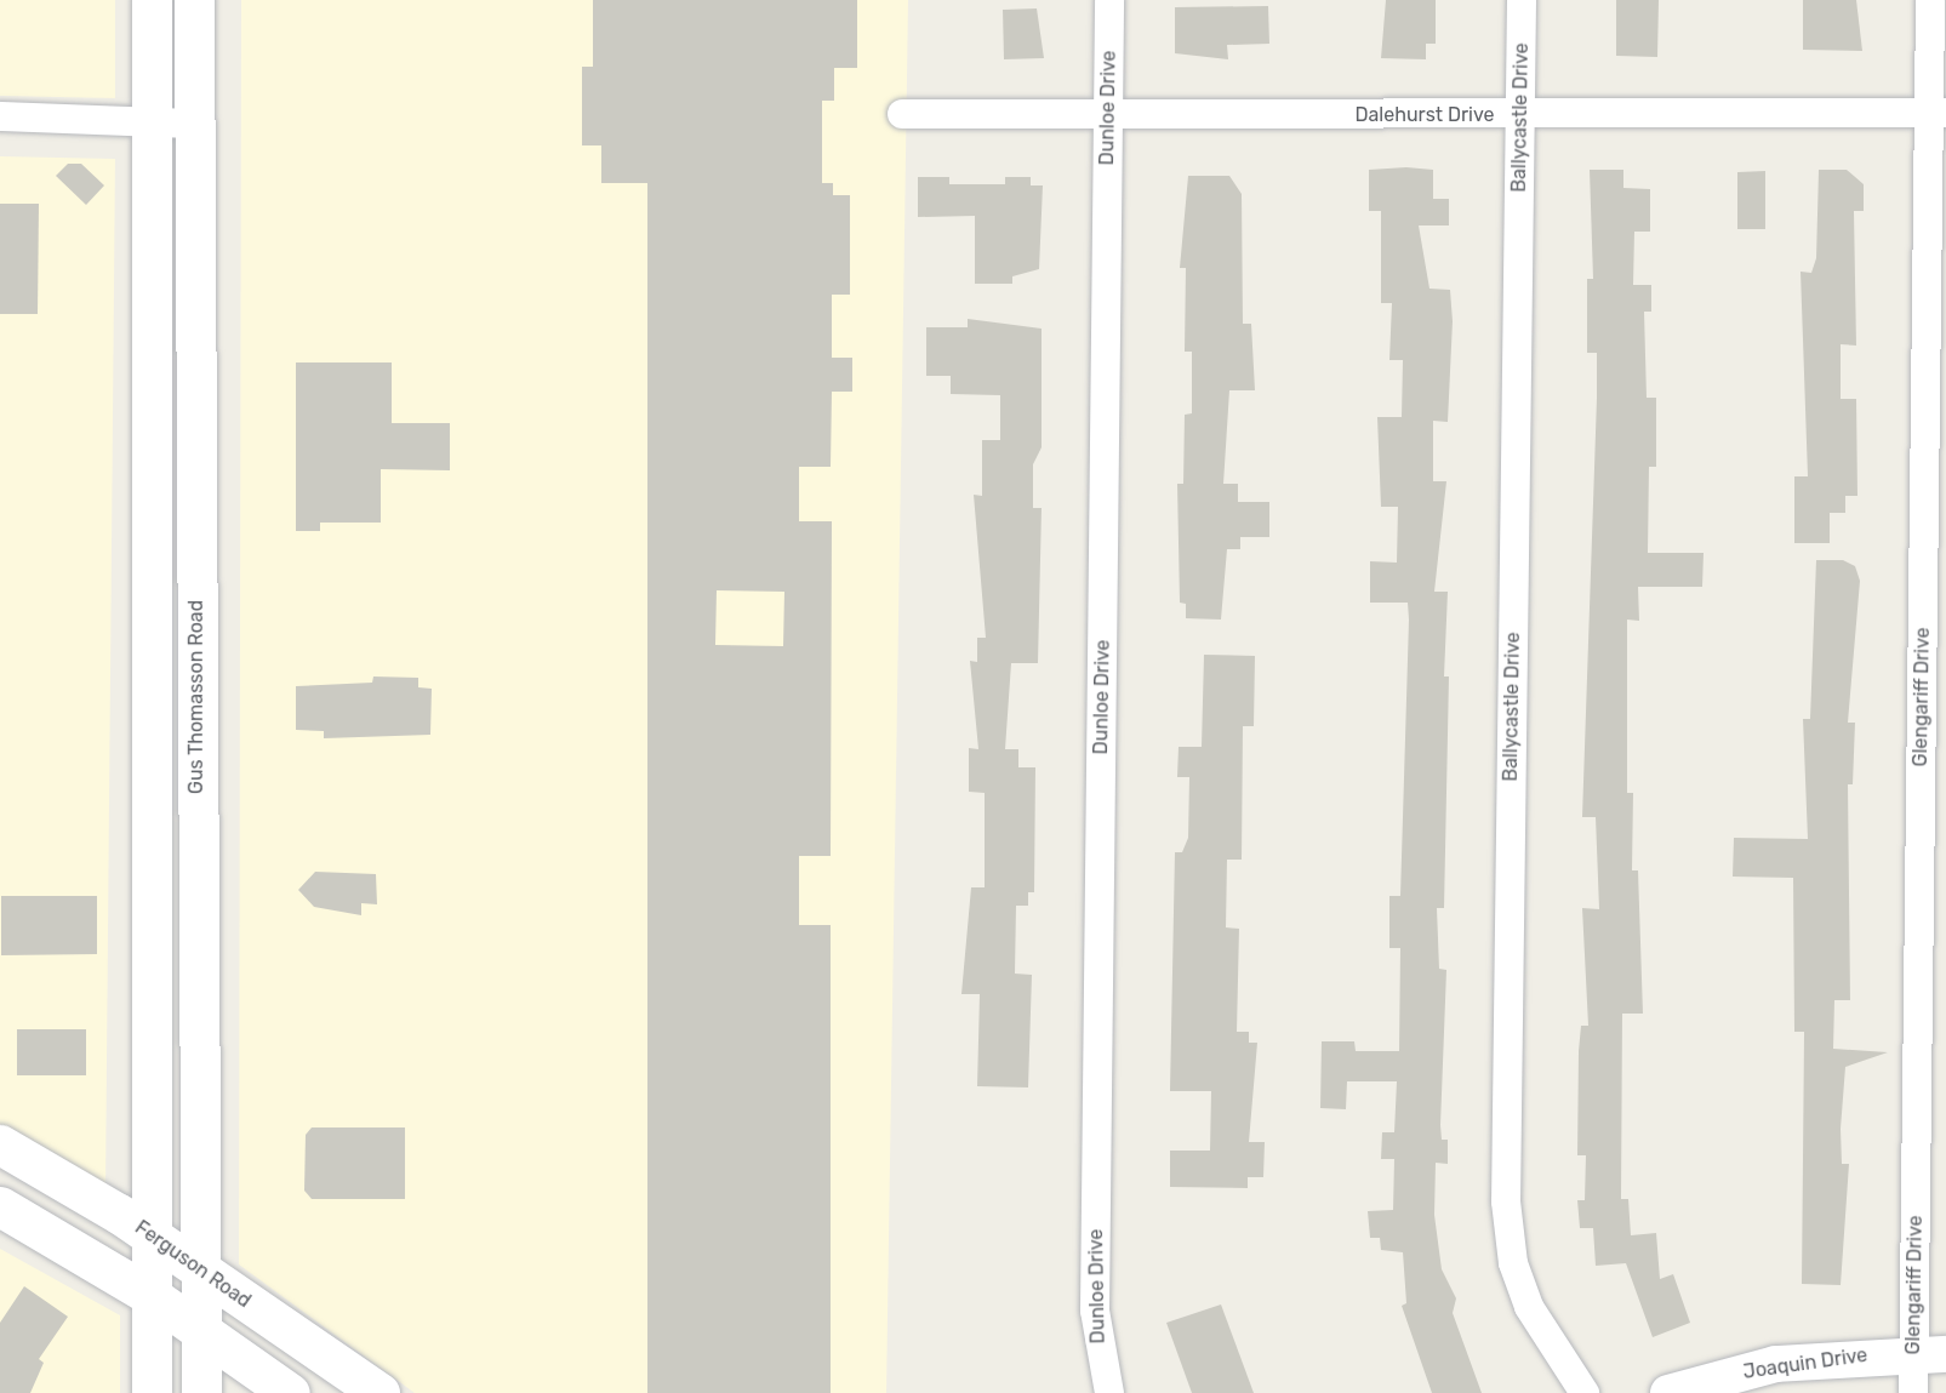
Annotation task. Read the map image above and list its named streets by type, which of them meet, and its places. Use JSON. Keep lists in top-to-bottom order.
{
  "streets": {
    "main road": ["Gus Thomasson Road", "Ferguson Road"],
    "street": [
      "Dunloe Drive",
      "Dalehurst Drive",
      "Ballycastle Drive",
      "Glengariff Drive",
      "Joaquin Drive"
    ]
  },
  "crossings": [
    ["Dunloe Drive", "Dalehurst Drive"],
    ["Dalehurst Drive", "Ballycastle Drive"],
    ["Dalehurst Drive", "Glengariff Drive"],
    ["Gus Thomasson Road", "Ferguson Road"],
    ["Glengariff Drive", "Joaquin Drive"]
  ]
}
